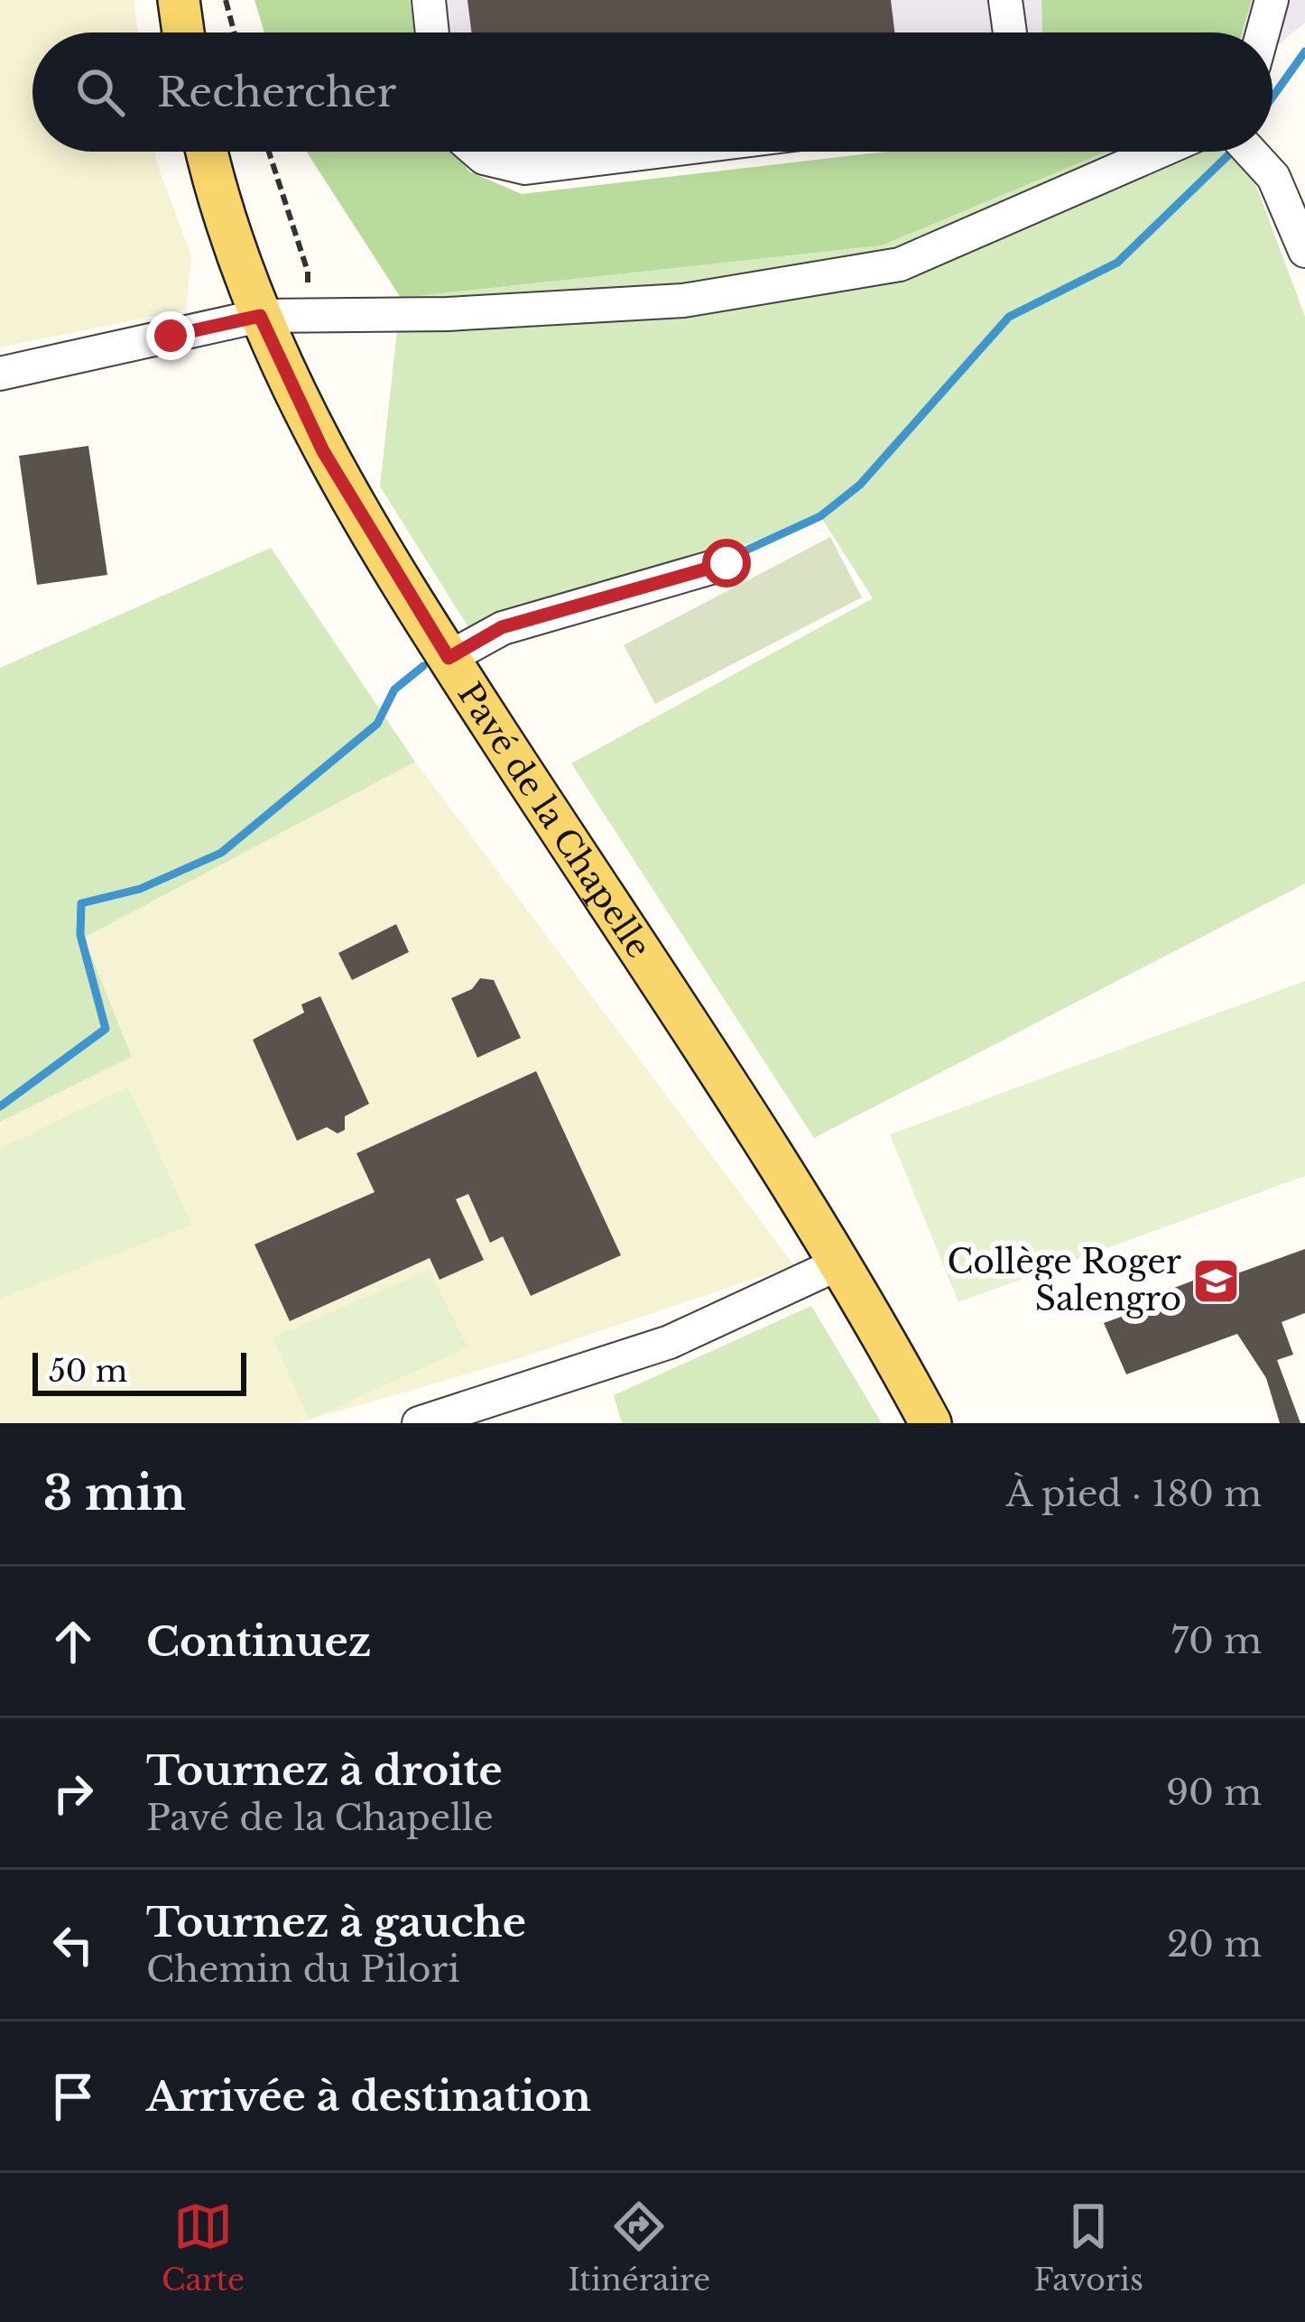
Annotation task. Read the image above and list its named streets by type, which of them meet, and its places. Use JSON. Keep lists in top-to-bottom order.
{
  "streets": {
    "main road": ["Pavé de la Chapelle"]
  },
  "places": {
    "school or university": ["Collège Roger Salengro"]
  },
  "scale_bar": "50 m",
  "page": {
    "search": "Rechercher",
    "scale": "50 m",
    "heading": ["3 min", "À pied · 180 m"],
    "list": [
      ["Continuez", "70 m"],
      ["Tournez à droite", "Pavé de la Chapelle", "90 m"],
      ["Tournez à gauche", "Chemin du Pilori", "20 m"],
      "Arrivée à destination"
    ],
    "nav": ["Carte", "Itinéraire", "Favoris"]
  }
}
